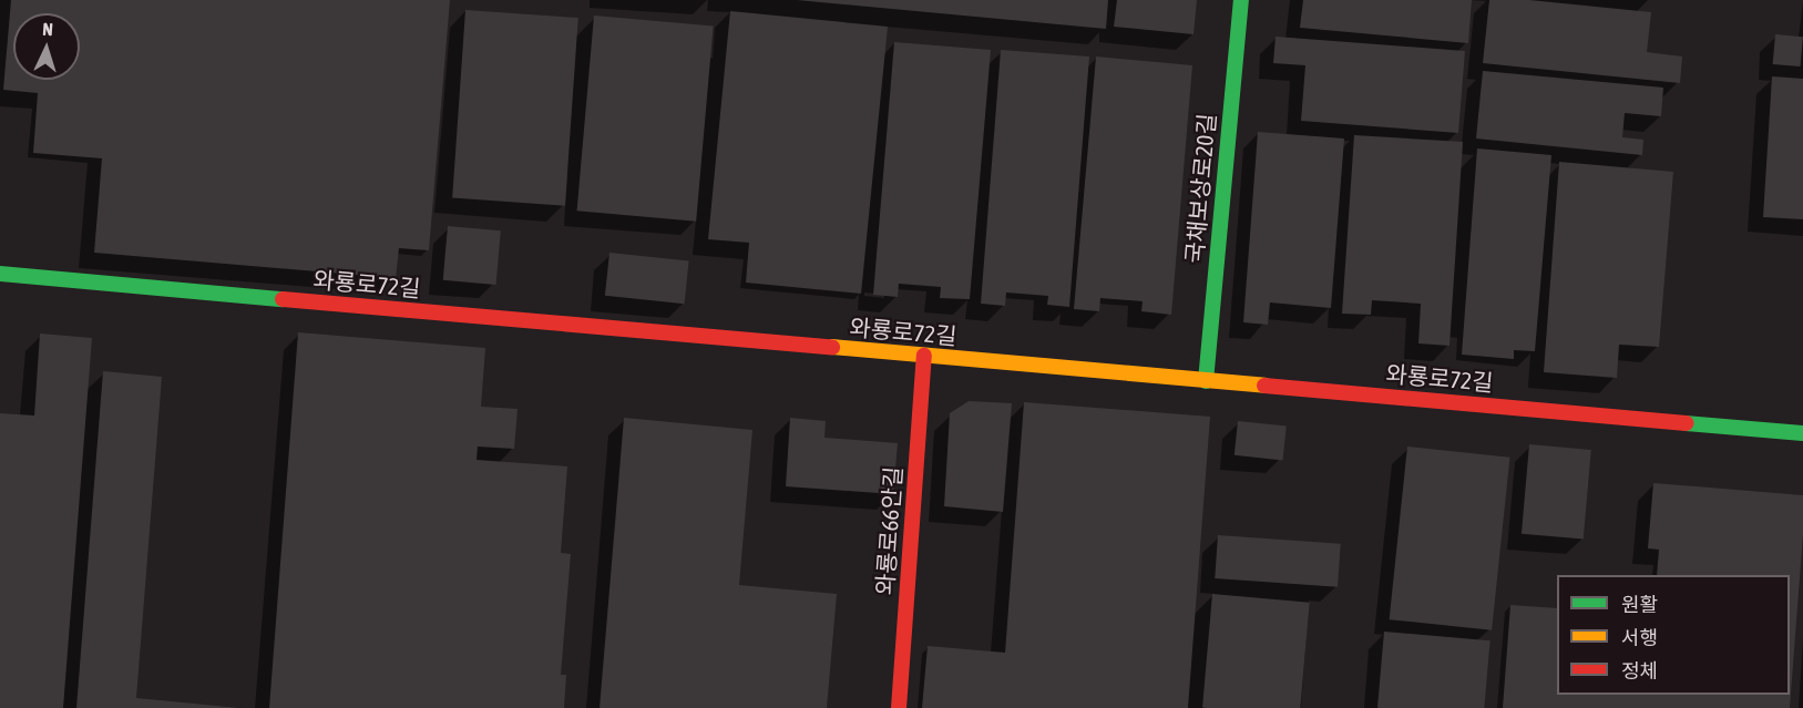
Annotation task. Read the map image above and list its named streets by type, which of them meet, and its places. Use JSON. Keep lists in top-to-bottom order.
{
  "streets": {
    "street": ["국채보상로20길", "와룡로72길", "와룡로66안길"]
  },
  "crossings": [
    ["국채보상로20길", "와룡로72길"],
    ["와룡로72길", "와룡로66안길"]
  ],
  "legend": ["원활", "서행", "정체"],
  "north": "top"
}
